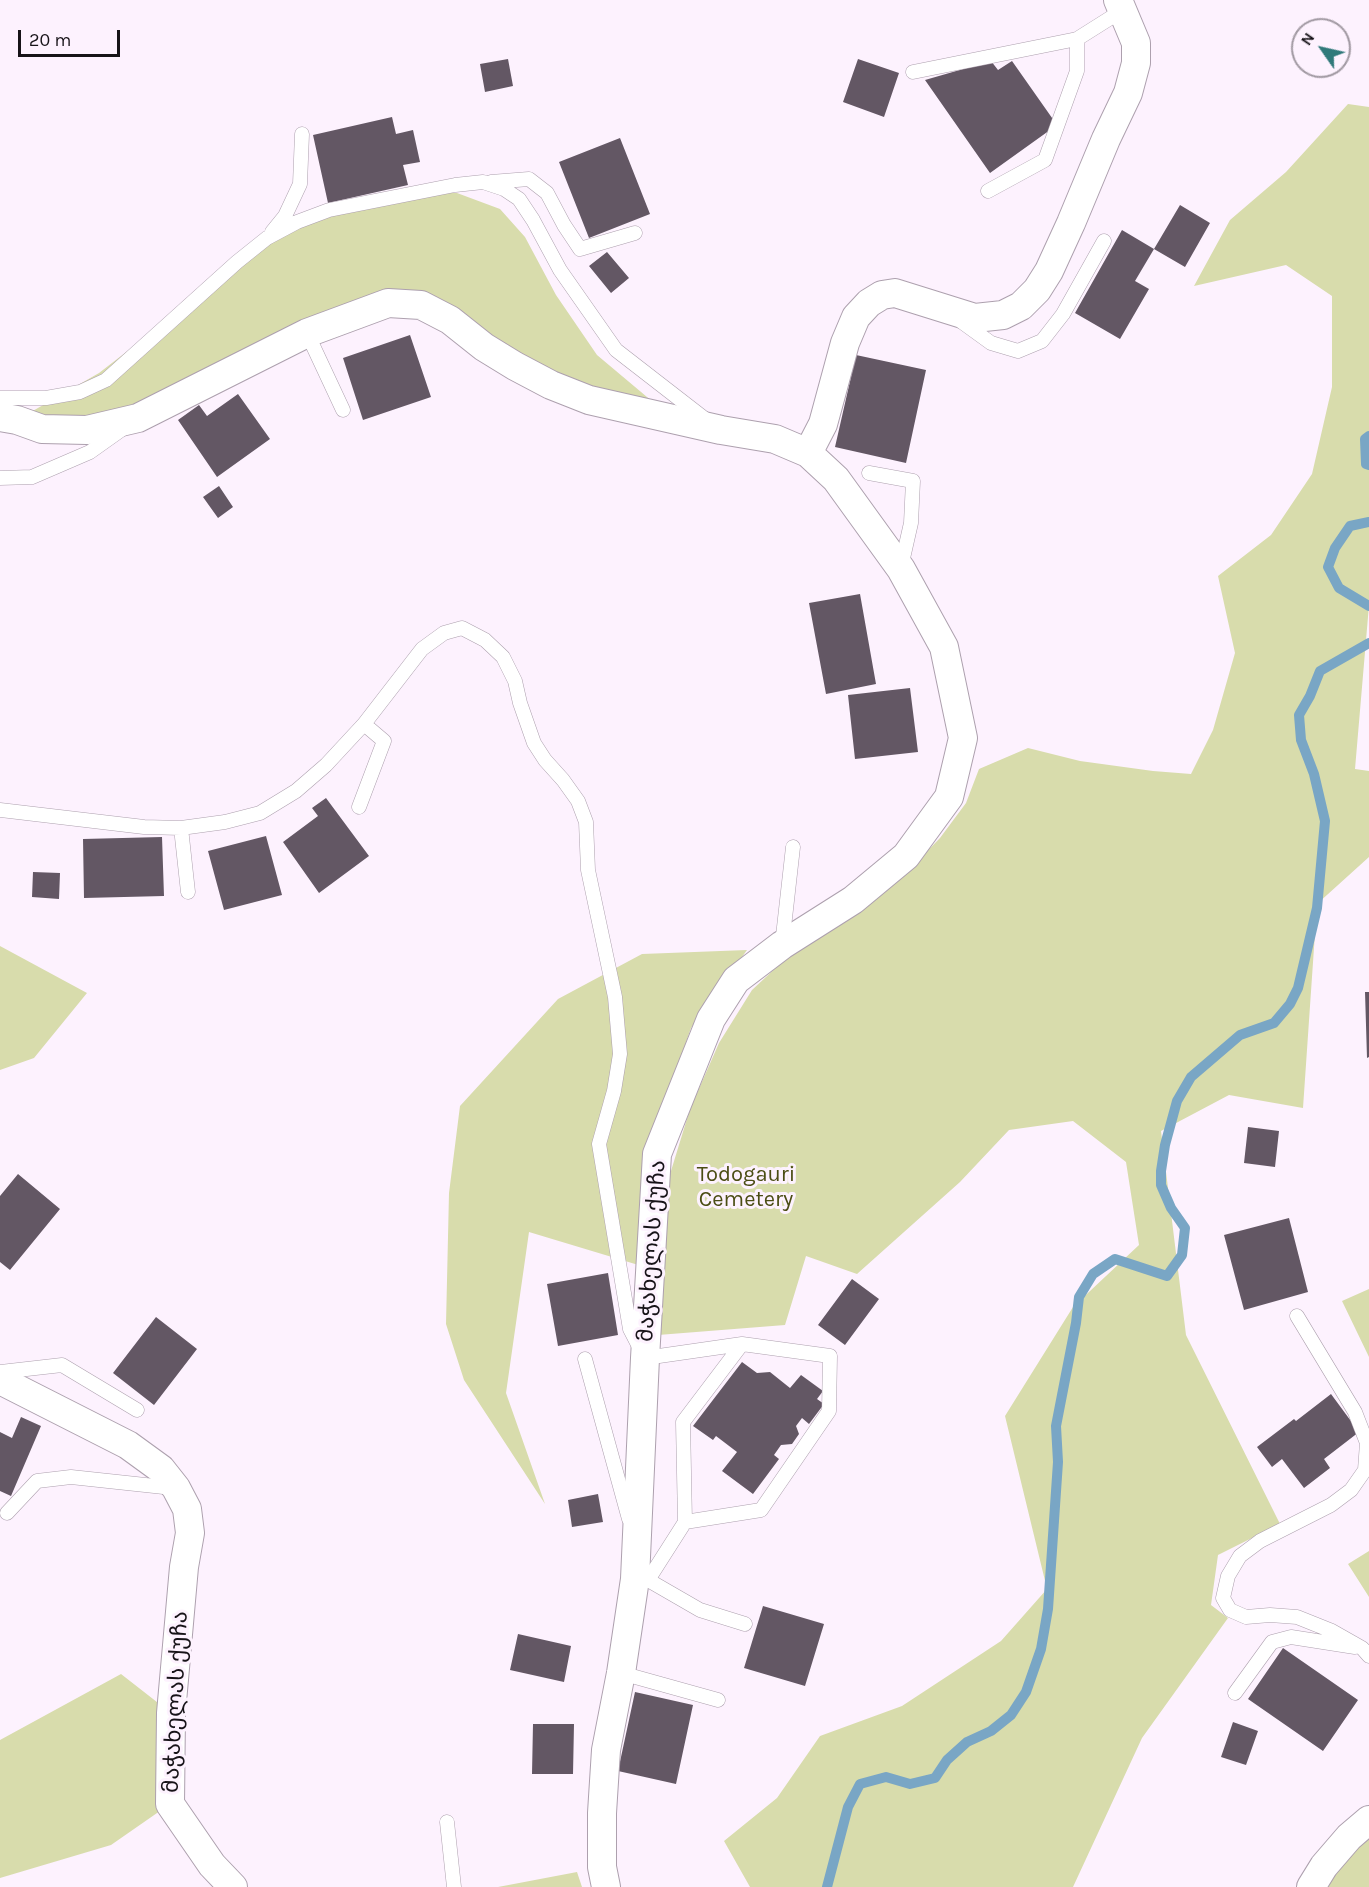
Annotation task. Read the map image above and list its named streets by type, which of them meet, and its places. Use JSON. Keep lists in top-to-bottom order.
{
  "streets": {
    "street": ["მაჭახელას ქუჩა"]
  },
  "parks": ["Todogauri Cemetery"],
  "scale_bar": "20 m",
  "north": "top left"
}
